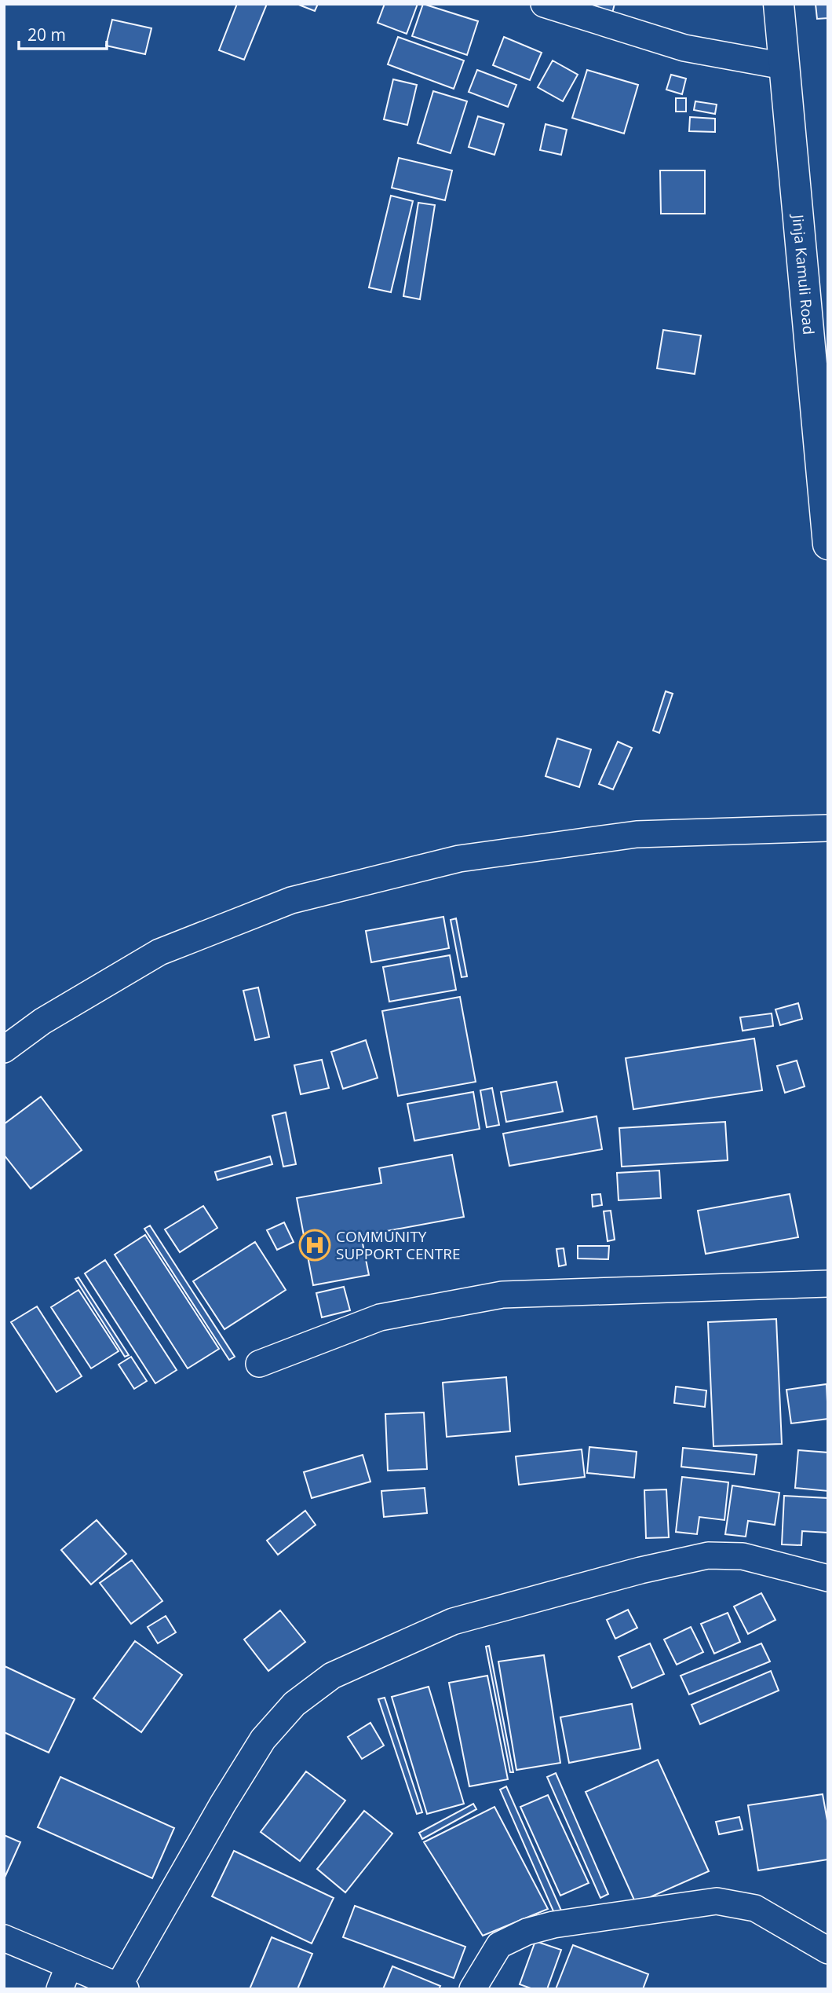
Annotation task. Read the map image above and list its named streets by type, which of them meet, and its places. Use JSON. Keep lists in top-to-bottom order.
{
  "streets": {
    "main road": ["Jinja Kamuli Road"]
  },
  "places": {
    "hospital": ["COMMUNITY SUPPORT CENTRE"]
  },
  "scale_bar": "20 m"
}
